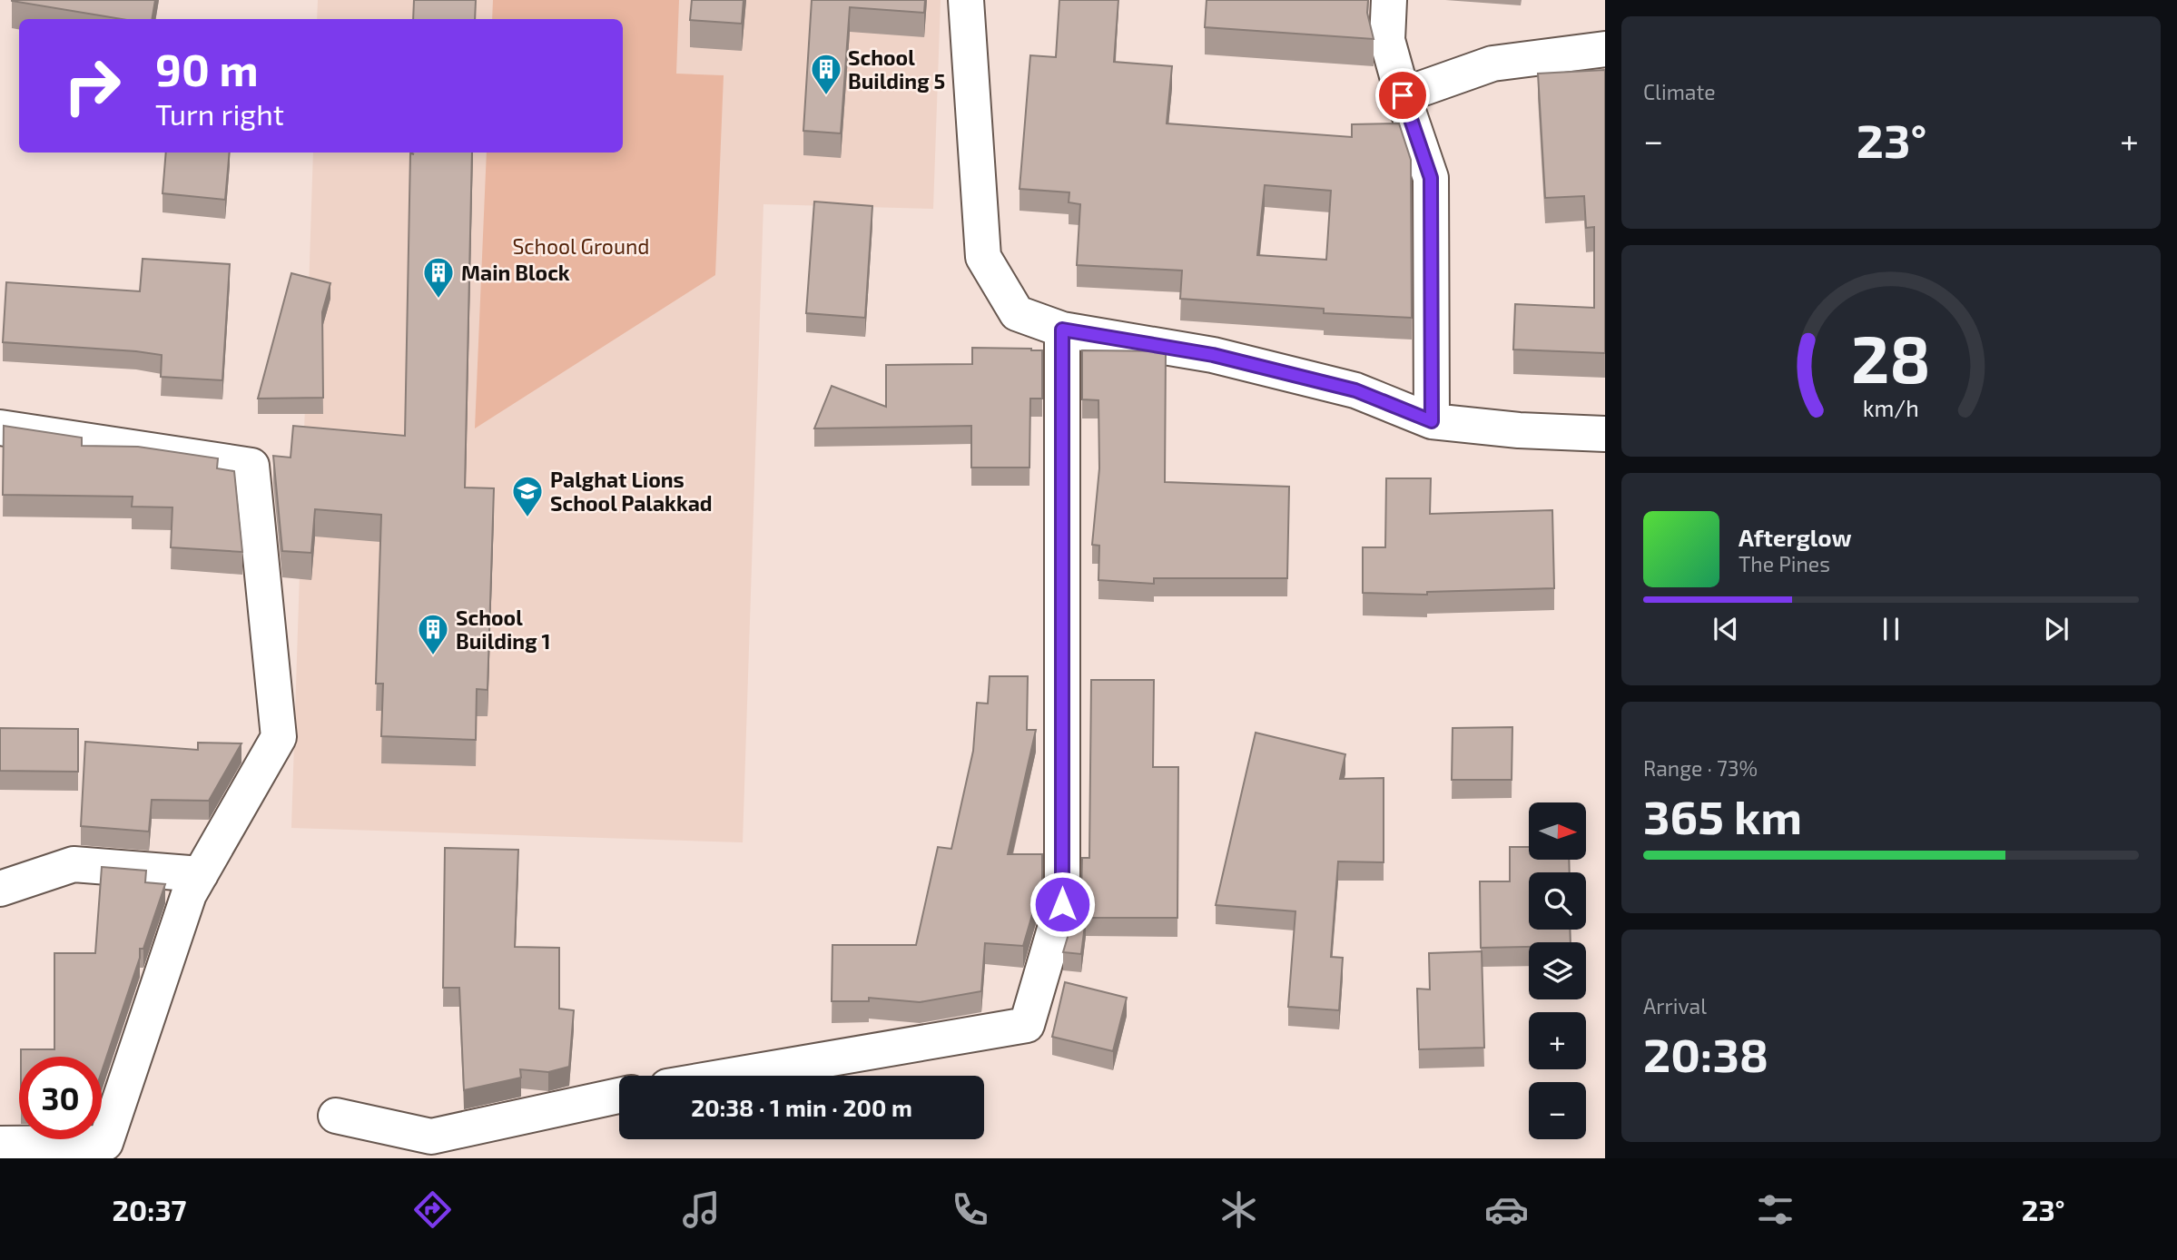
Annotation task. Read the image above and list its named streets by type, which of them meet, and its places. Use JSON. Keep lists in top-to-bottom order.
{
  "parks": ["School Ground"],
  "places": {
    "building": ["School Building 5", "Main Block", "School Building 1"],
    "school or university": ["Palghat Lions School Palakkad"]
  },
  "north": "right",
  "page": {
    "tile": [
      "Climate",
      ["Range · 73%", "365 km"],
      ["Arrival", "20:38"]
    ],
    "turn": ["90 m", "Turn right"],
    "heat": ["−", "23°", "+"],
    "song": ["Afterglow", "The Pines"],
    "map_buttons": ["+", "−"],
    "limit": "30",
    "trip": "20:38 · 1 min · 200 m",
    "tabs": ["20:37", "23°"],
    "gauge": ["28", "km/h"]
  }
}
